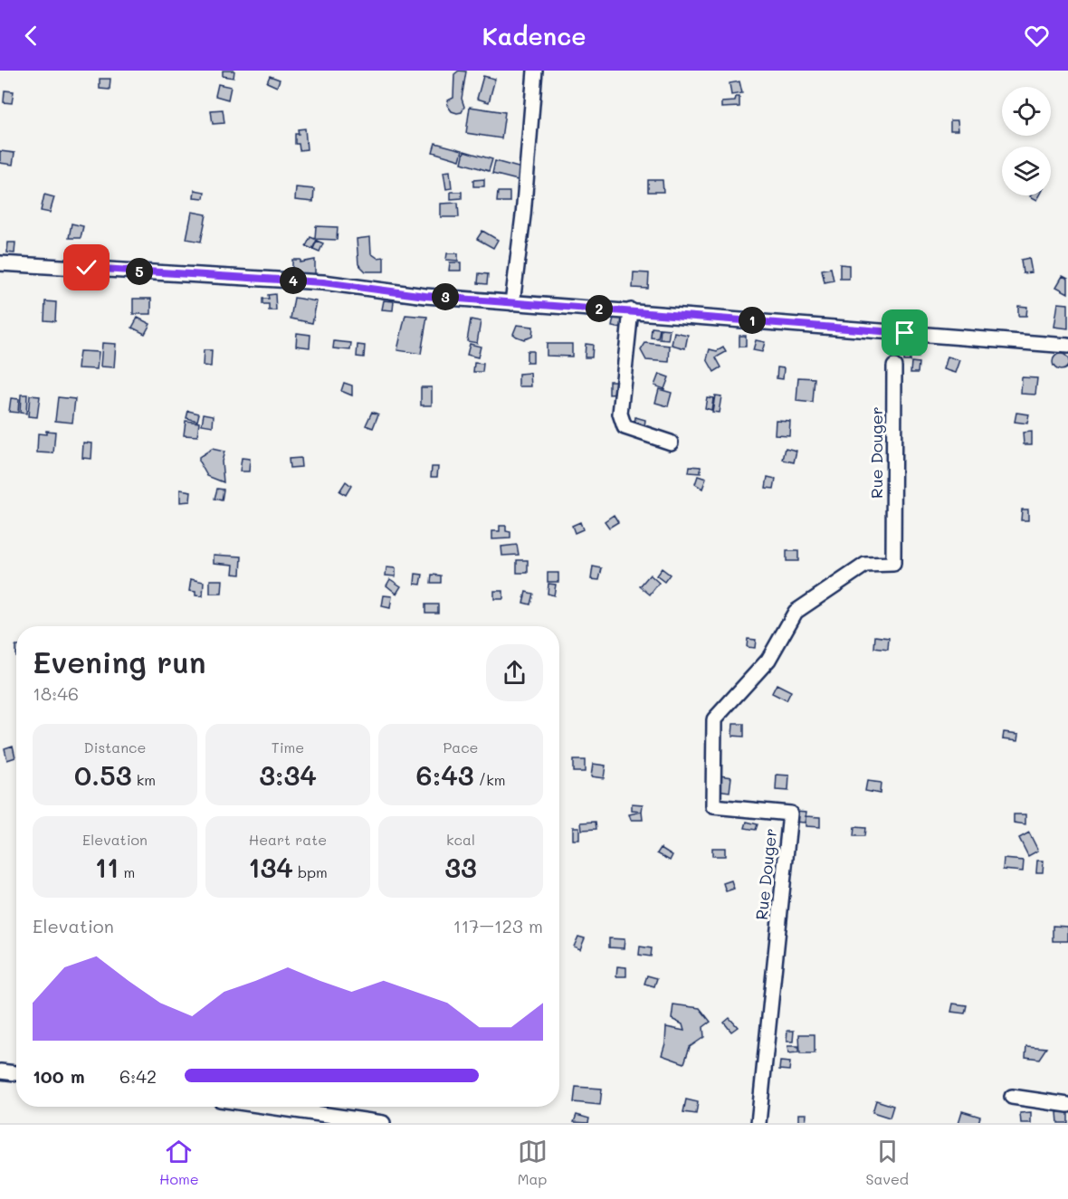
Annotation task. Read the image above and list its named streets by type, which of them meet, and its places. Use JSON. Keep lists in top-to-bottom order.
{
  "streets": {
    "street": ["Rue Douger"]
  },
  "page": {
    "header": "Kadence",
    "pins": [
      "5",
      "4",
      "3",
      "2",
      "1"
    ],
    "heading": ["Evening run", "18:46"],
    "stats": [
      ["Distance", "0.53 km"],
      ["Time", "3:34"],
      ["Pace", "6:43 /km"],
      ["Elevation", "11 m"],
      ["Heart rate", "134 bpm"],
      ["kcal", "33"]
    ],
    "chart": ["Elevation", "117–123 m"],
    "list": [
      {
        "name": "100 m",
        "note": "6:42"
      }
    ],
    "tabs": ["Home", "Map", "Saved"]
  }
}
